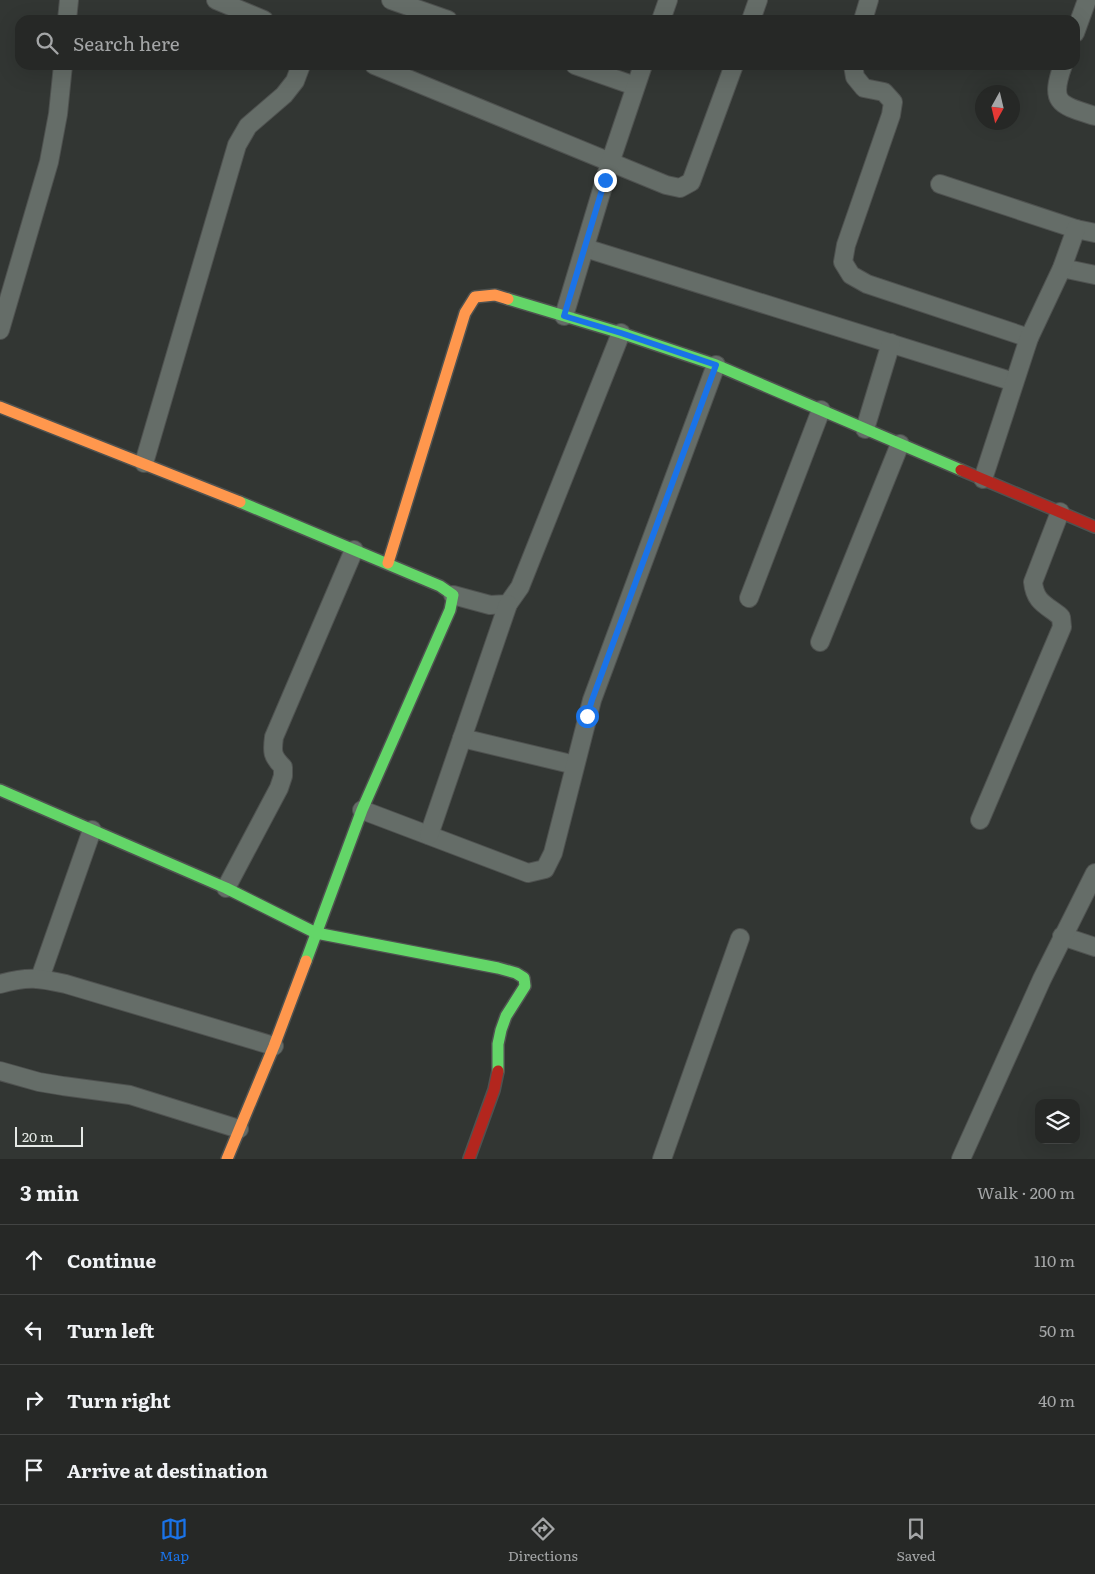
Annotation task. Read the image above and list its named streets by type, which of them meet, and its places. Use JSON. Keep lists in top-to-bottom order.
{
  "scale_bar": "20 m",
  "north": "bottom",
  "page": {
    "search": "Search here",
    "scale": "20 m",
    "heading": ["3 min", "Walk · 200 m"],
    "list": [
      ["Continue", "110 m"],
      ["Turn left", "50 m"],
      ["Turn right", "40 m"],
      "Arrive at destination"
    ],
    "nav": ["Map", "Directions", "Saved"]
  }
}
